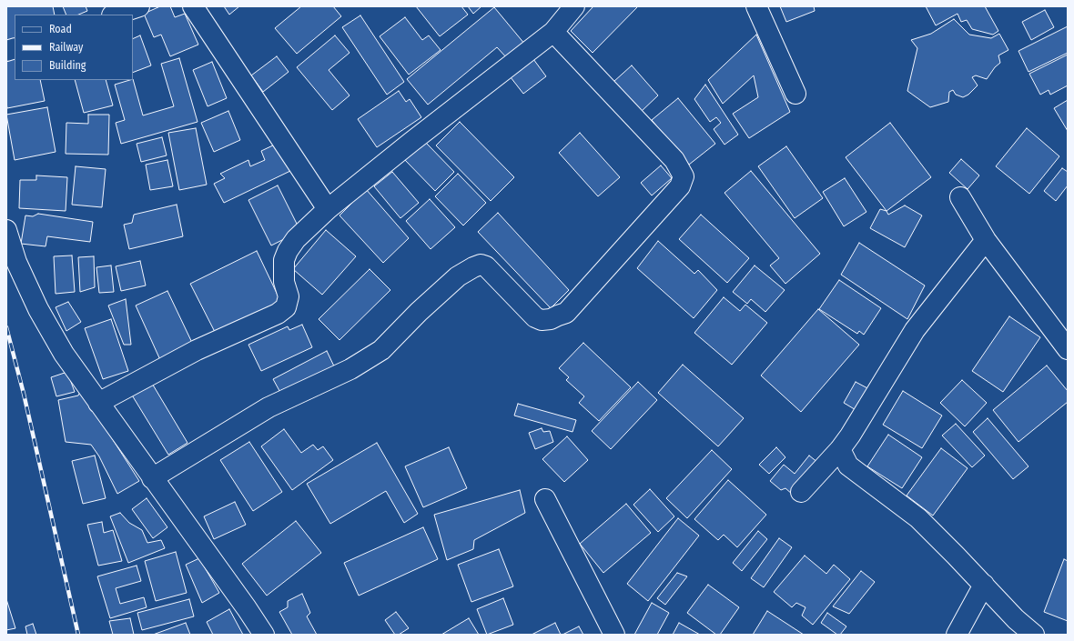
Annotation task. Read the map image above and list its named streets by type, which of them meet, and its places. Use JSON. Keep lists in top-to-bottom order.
{
  "legend": ["Road", "Railway", "Building"]
}
